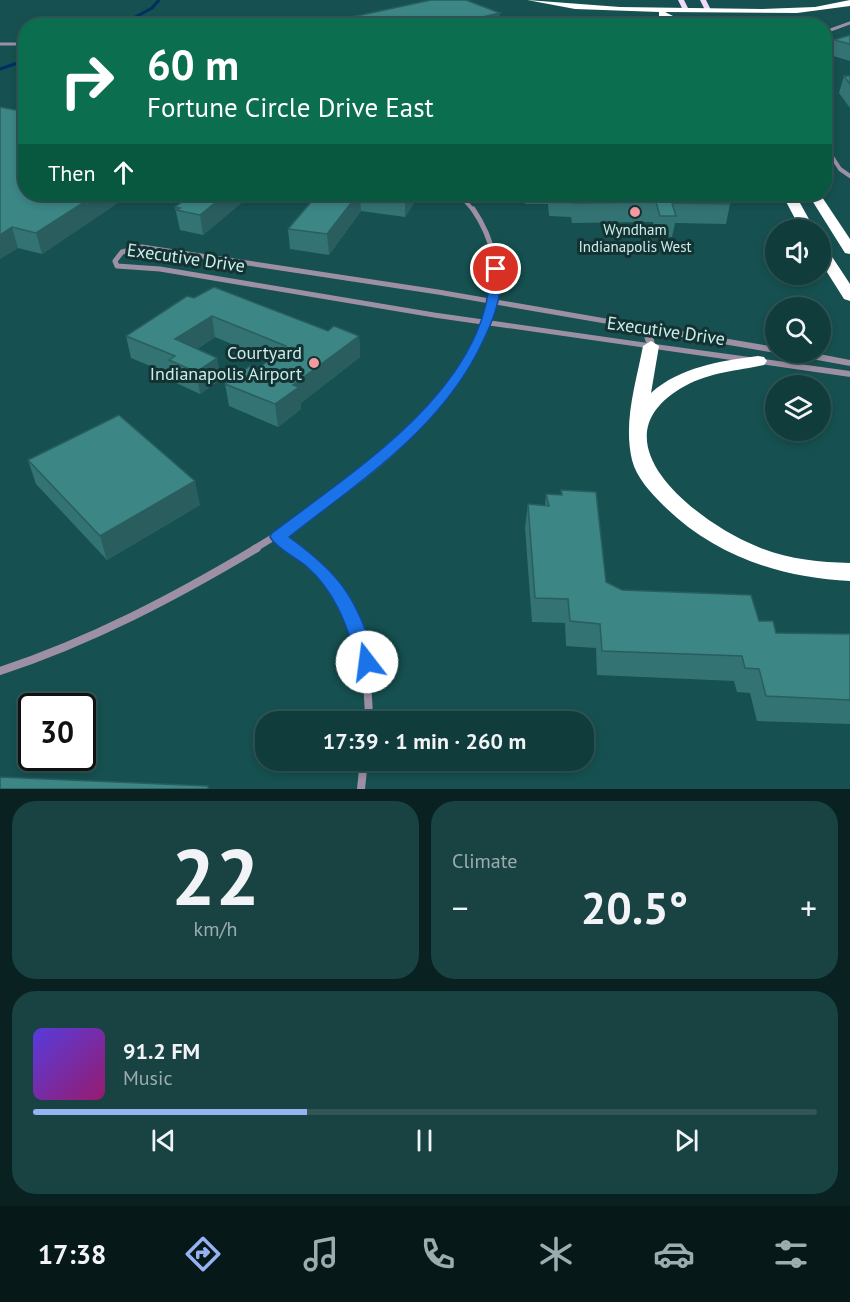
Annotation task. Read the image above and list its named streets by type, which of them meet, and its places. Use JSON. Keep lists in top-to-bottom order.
{
  "streets": {
    "street": ["Executive Drive"]
  },
  "places": ["Wyndham Indianapolis West", "Courtyard Indianapolis Airport"],
  "page": {
    "turn": ["60 m", "Fortune Circle Drive East"],
    "then": "Then",
    "limit": "30",
    "trip": "17:39 · 1 min · 260 m",
    "tile": [
      ["22", "km/h"],
      "Climate"
    ],
    "heat": ["−", "20.5°", "+"],
    "song": ["91.2 FM", "Music"],
    "tabs": "17:38"
  }
}
